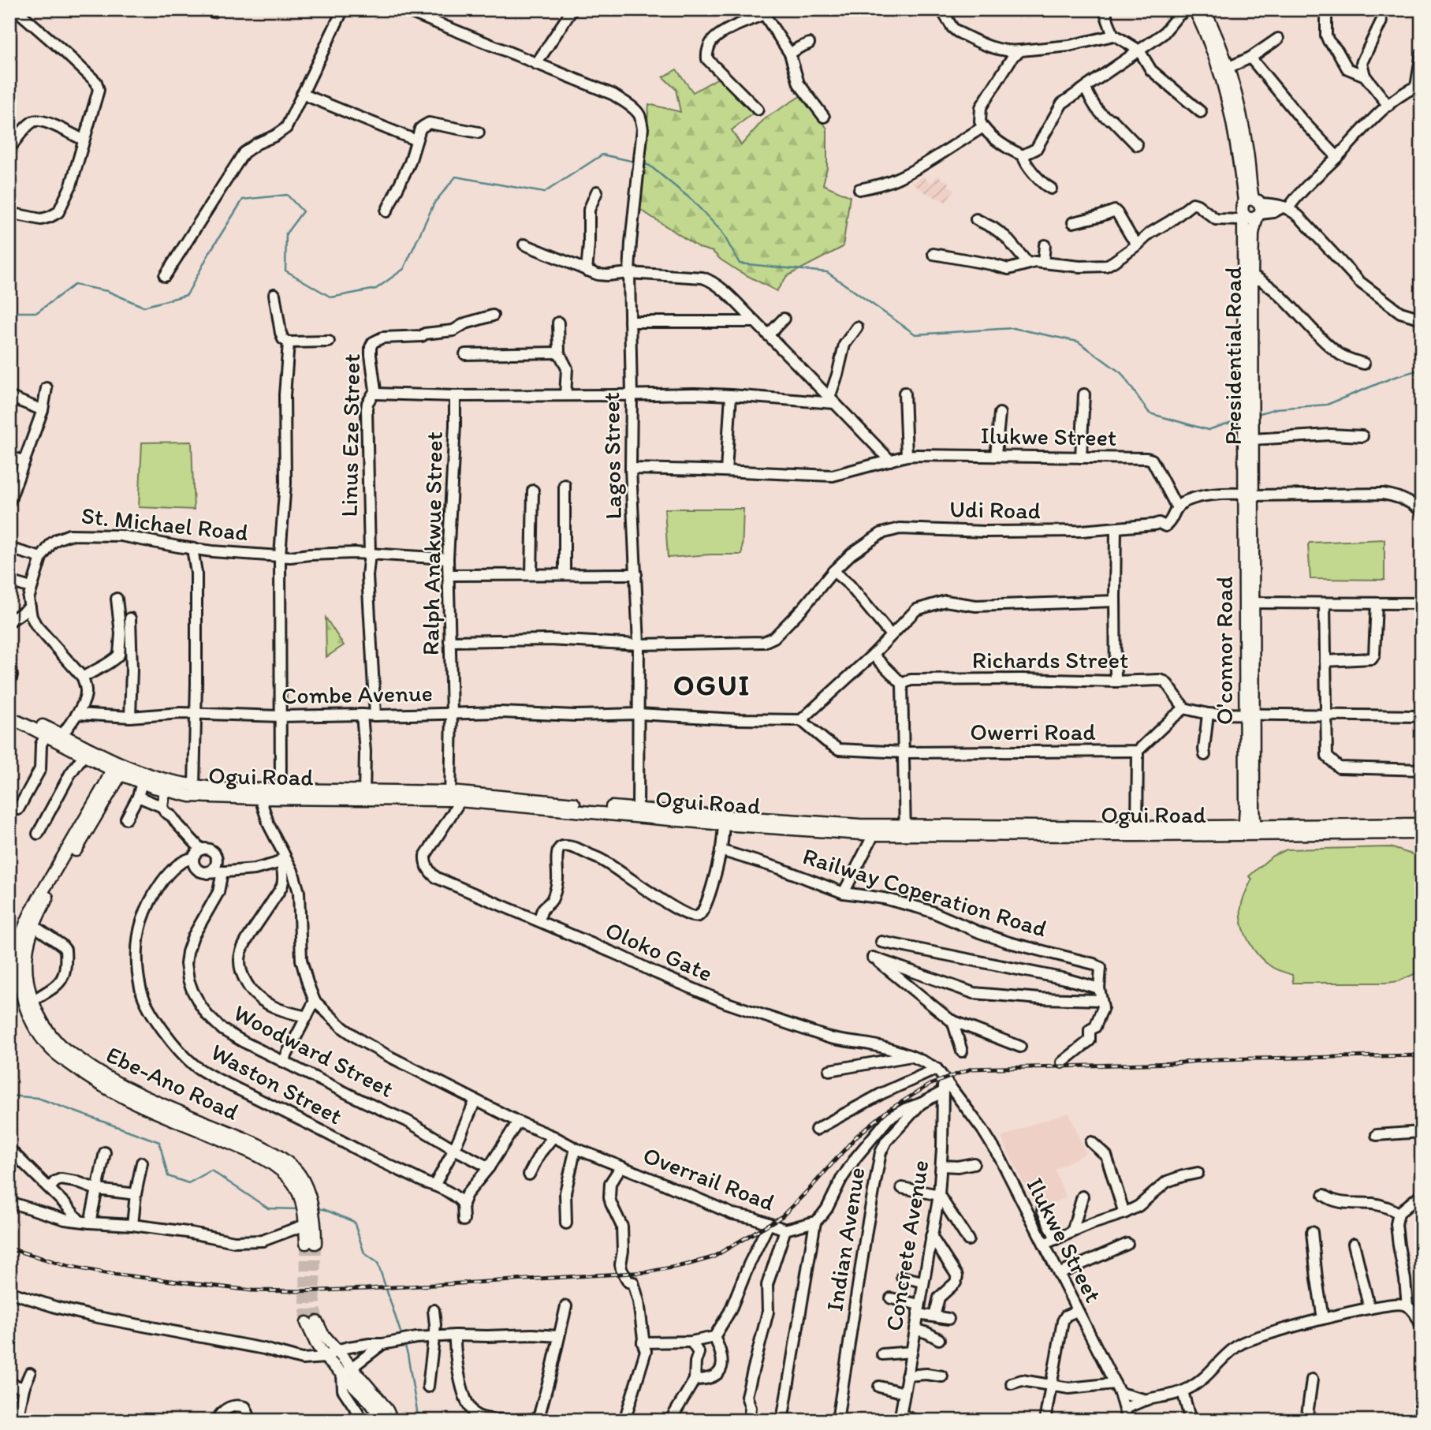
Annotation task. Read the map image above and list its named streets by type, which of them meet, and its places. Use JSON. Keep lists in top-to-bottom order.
{
  "streets": {
    "main road": [
      "Presidential Road",
      "O'connor Road",
      "Ogui Road",
      "Ebe-Ano Road"
    ],
    "street": [
      "Linus Eze Street",
      "Ilukwe Street",
      "Lagos Street",
      "Udi Road",
      "St. Michael Road",
      "Ralph Anakwue Street",
      "Richards Street",
      "Combe Avenue",
      "Owerri Road",
      "Railway Coperation Road",
      "Oloko Gate",
      "Woodward Street",
      "Waston Street",
      "Overrail Road",
      "Indian Avenue",
      "Concrete Avenue"
    ]
  },
  "crossings": [
    ["Presidential Road", "Udi Road"],
    ["Presidential Road", "O'connor Road"],
    ["Linus Eze Street", "St. Michael Road"],
    ["Linus Eze Street", "Combe Avenue"],
    ["Ilukwe Street", "Lagos Street"],
    ["Ilukwe Street", "Udi Road"],
    ["Ilukwe Street", "Oloko Gate"],
    ["Ilukwe Street", "Indian Avenue"],
    ["Ilukwe Street", "Concrete Avenue"],
    ["Lagos Street", "Udi Road"],
    ["Lagos Street", "Combe Avenue"],
    ["Lagos Street", "Ogui Road"],
    ["Udi Road", "O'connor Road"],
    ["St. Michael Road", "Ralph Anakwue Street"],
    ["Ralph Anakwue Street", "Combe Avenue"],
    ["Ralph Anakwue Street", "Ogui Road"],
    ["Ralph Anakwue Street", "Oloko Gate"],
    ["O'connor Road", "Ogui Road"],
    ["Ogui Road", "Oloko Gate"],
    ["Ogui Road", "Ebe-Ano Road"],
    ["Oloko Gate", "Indian Avenue"],
    ["Oloko Gate", "Concrete Avenue"],
    ["Indian Avenue", "Concrete Avenue"]
  ],
  "districts": ["OGUI"]
}
